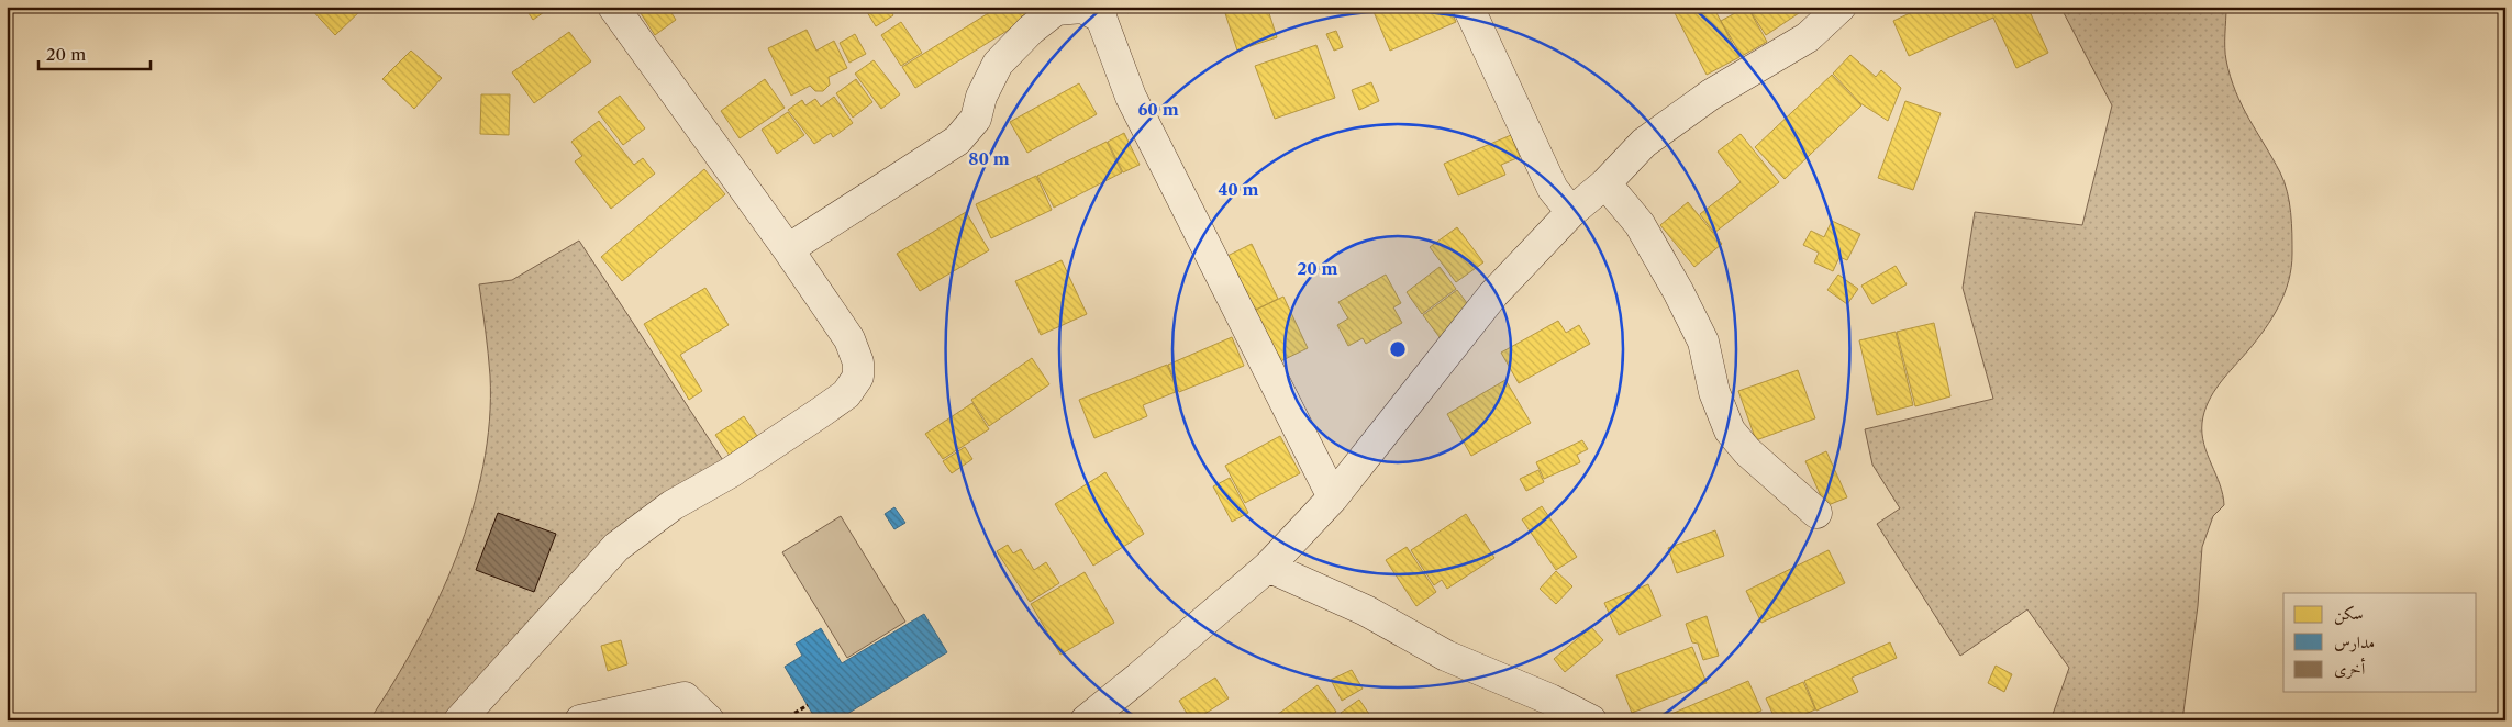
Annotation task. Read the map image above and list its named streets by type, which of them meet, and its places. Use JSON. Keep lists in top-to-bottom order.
{
  "legend": ["سكن", "مدارس", "أخرى"],
  "scale_bar": "20 m",
  "rings": [
    "60 m",
    "80 m",
    "40 m",
    "20 m"
  ]
}
